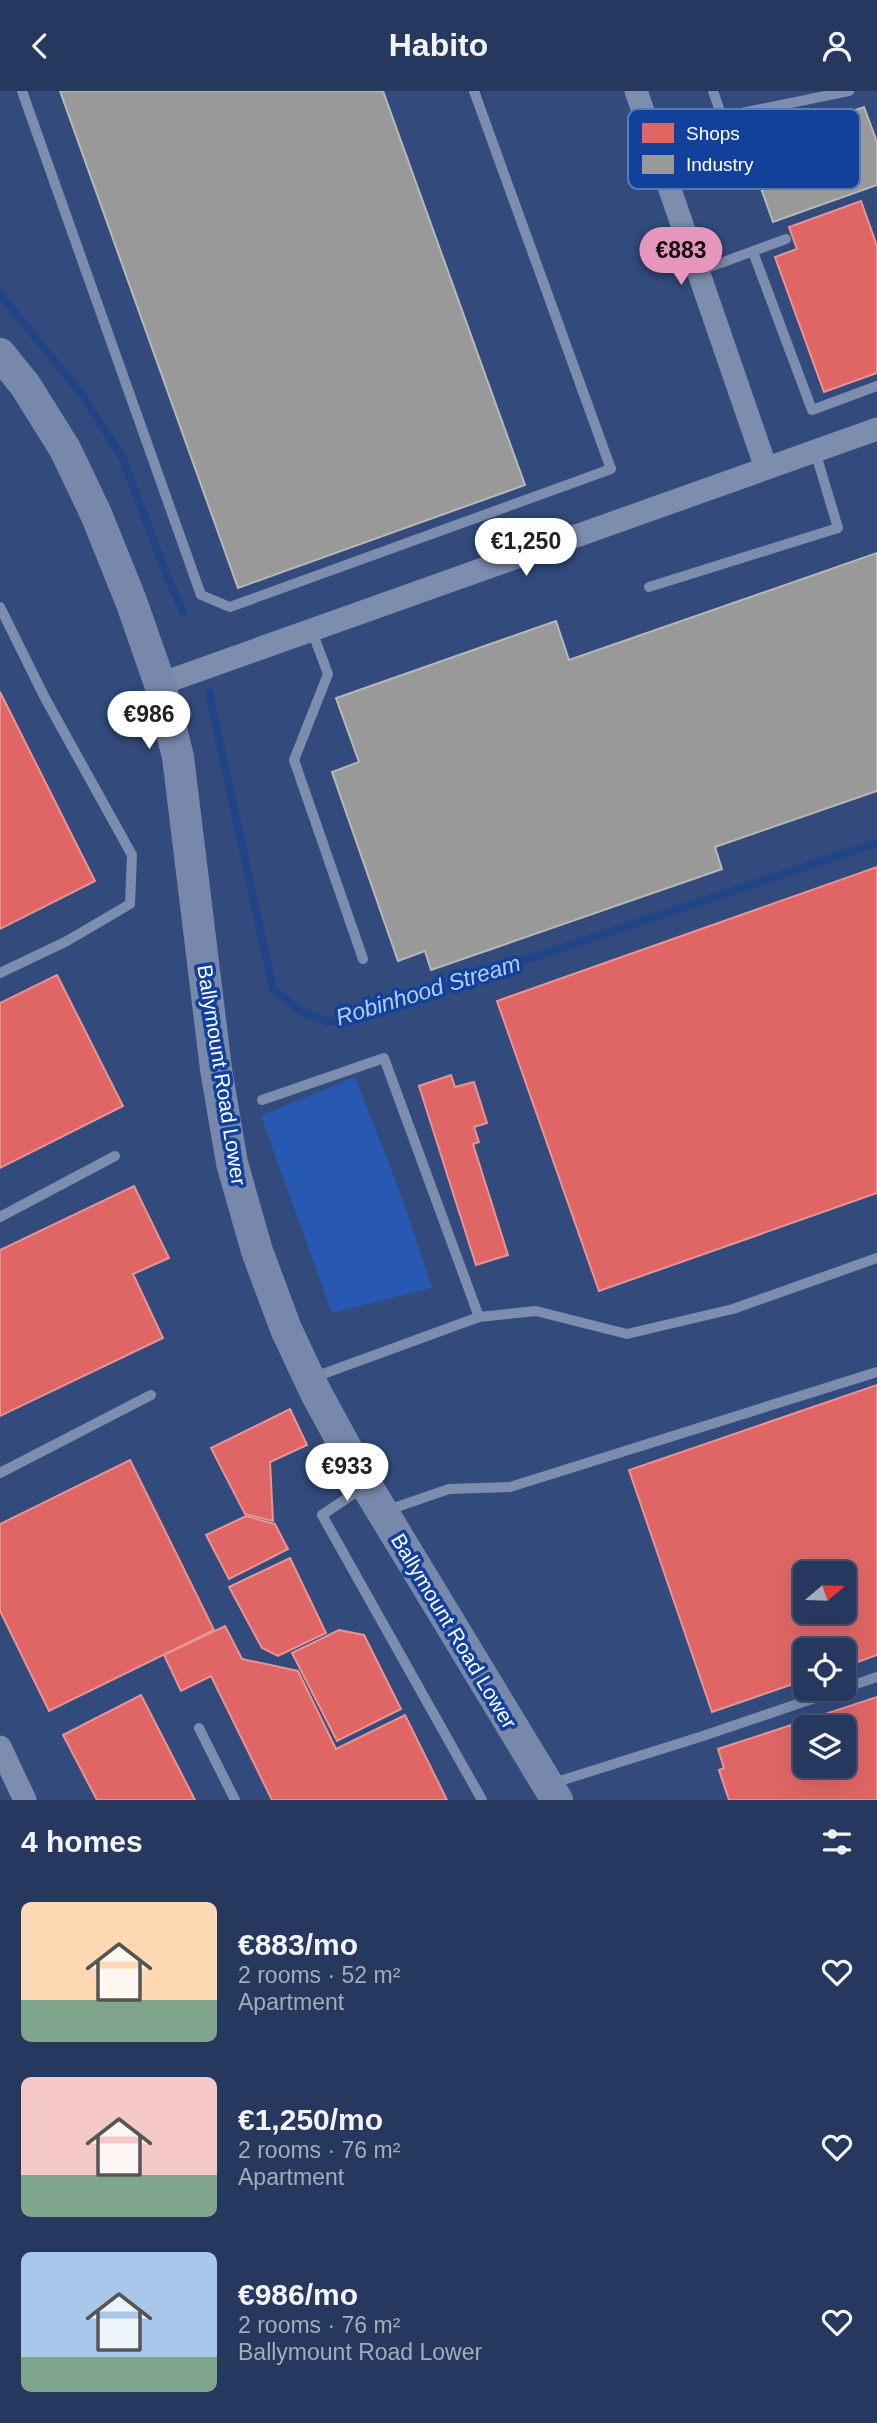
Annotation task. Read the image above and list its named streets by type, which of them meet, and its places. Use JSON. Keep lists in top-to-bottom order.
{
  "streets": {
    "street": ["Ballymount Road Lower"]
  },
  "water": ["Robinhood Stream"],
  "legend": ["Shops", "Industry"],
  "north": "right",
  "page": {
    "header": "Habito",
    "price": [
      "€883",
      "€1,250",
      "€986",
      "€933"
    ],
    "heading": "4 homes",
    "list": [
      {
        "name": "€883/mo",
        "note": "2 rooms · 52 m² · Apartment"
      },
      {
        "name": "€1,250/mo",
        "note": "2 rooms · 76 m² · Apartment"
      },
      {
        "name": "€986/mo",
        "note": "2 rooms · 76 m² · Ballymount Road Lower"
      }
    ]
  }
}
